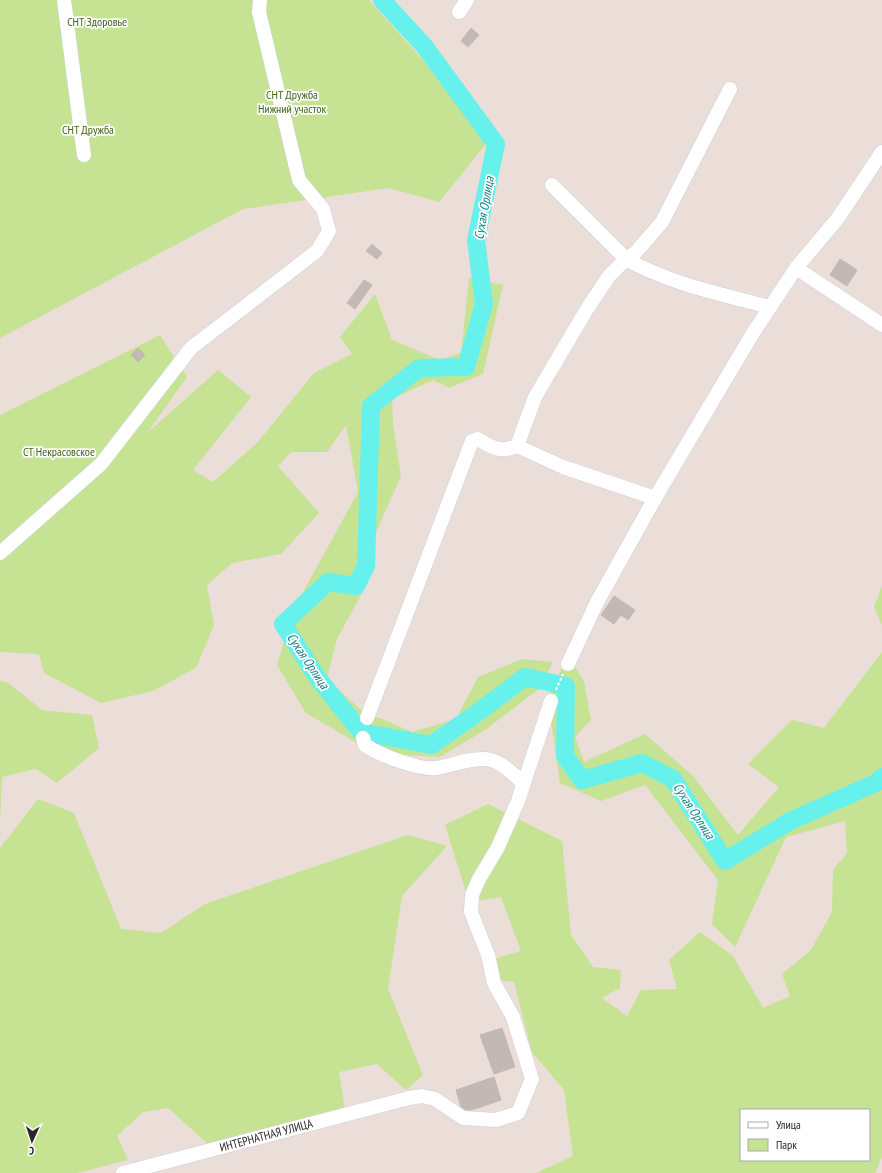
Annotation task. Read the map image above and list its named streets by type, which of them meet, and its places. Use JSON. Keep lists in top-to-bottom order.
{
  "streets": {
    "street": ["ИНТЕРНАТНАЯ УЛИЦА"]
  },
  "water": ["Сухая Орлица"],
  "parks": [
    "СНТ Здоровье",
    "СНТ Дружба Нижний участок",
    "СНТ Дружба",
    "СТ Некрасовское"
  ],
  "legend": ["Улица", "Парк"],
  "north": "bottom"
}
